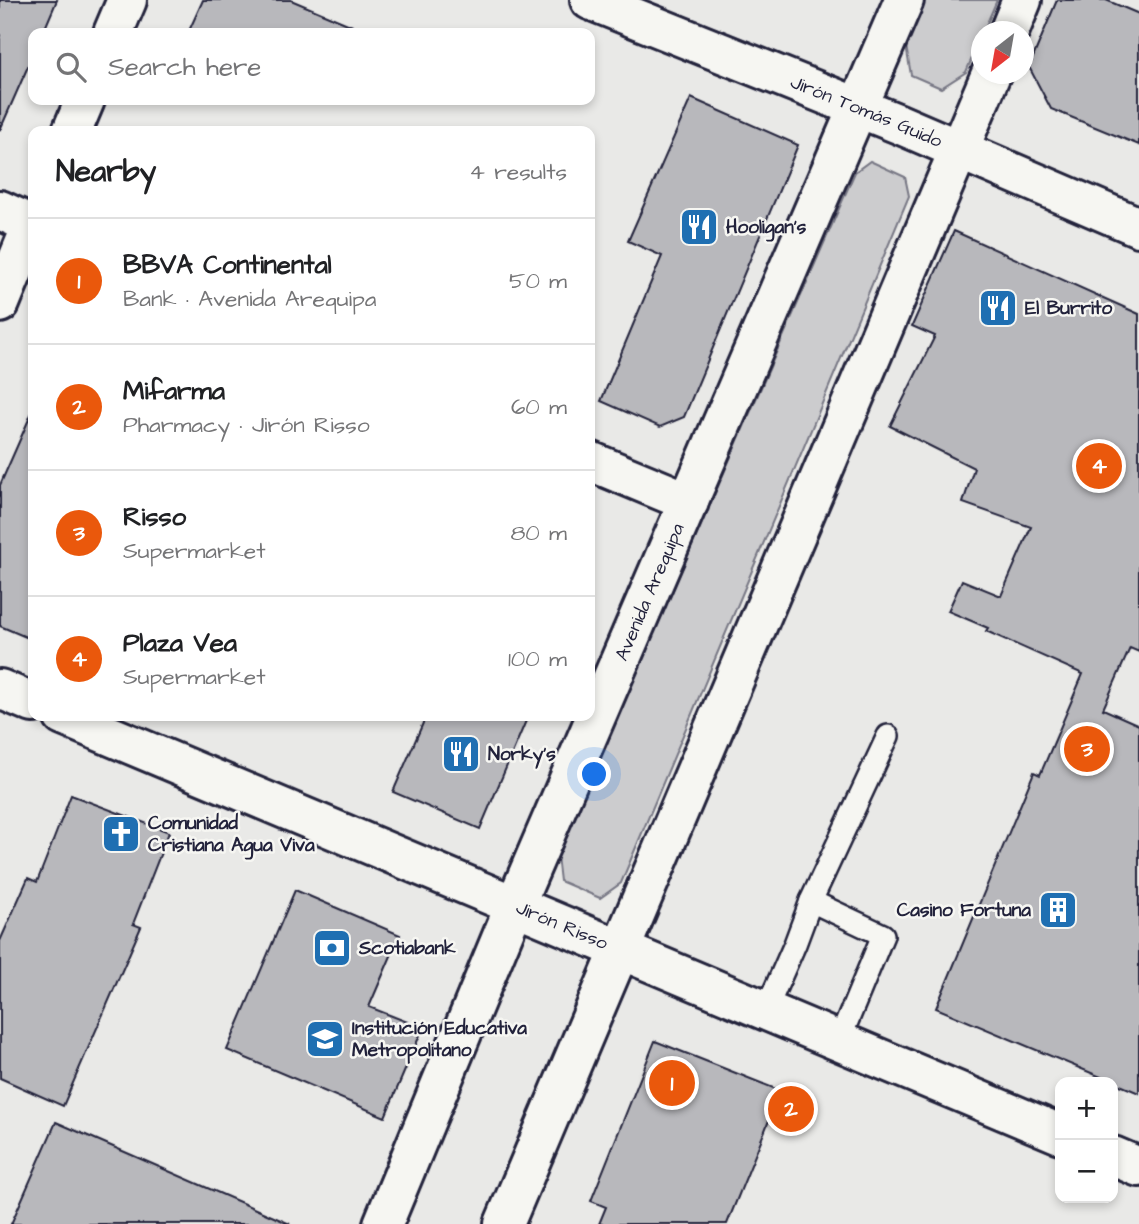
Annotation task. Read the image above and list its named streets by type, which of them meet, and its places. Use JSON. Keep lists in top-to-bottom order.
{
  "streets": {
    "main road": ["Jirón Tomás Guido", "Avenida Arequipa", "Jirón Risso"]
  },
  "crossings": [
    ["Jirón Tomás Guido", "Avenida Arequipa"],
    ["Avenida Arequipa", "Jirón Risso"]
  ],
  "places": {
    "restaurant": ["Hooligan's", "El Burrito", "Norky's"],
    "church": ["Comunidad Cristiana Agua Viva"],
    "building": ["Casino Fortuna"],
    "bank": ["Scotiabank"],
    "school or university": ["Institución Educativa Metropolitano"]
  },
  "north": "bottom left",
  "page": {
    "search": "Search here",
    "heading": ["Nearby", "4 results"],
    "list": [
      {
        "mark": "1",
        "name": "BBVA Continental",
        "note": "Bank · Avenida Arequipa",
        "value": "50 m"
      },
      {
        "mark": "2",
        "name": "Mifarma",
        "note": "Pharmacy · Jirón Risso",
        "value": "60 m"
      },
      {
        "mark": "3",
        "name": "Risso",
        "note": "Supermarket",
        "value": "80 m"
      },
      {
        "mark": "4",
        "name": "Plaza Vea",
        "note": "Supermarket",
        "value": "100 m"
      }
    ],
    "pins": [
      "4",
      "3",
      "1",
      "2"
    ],
    "map_buttons": ["+", "−"]
  }
}
